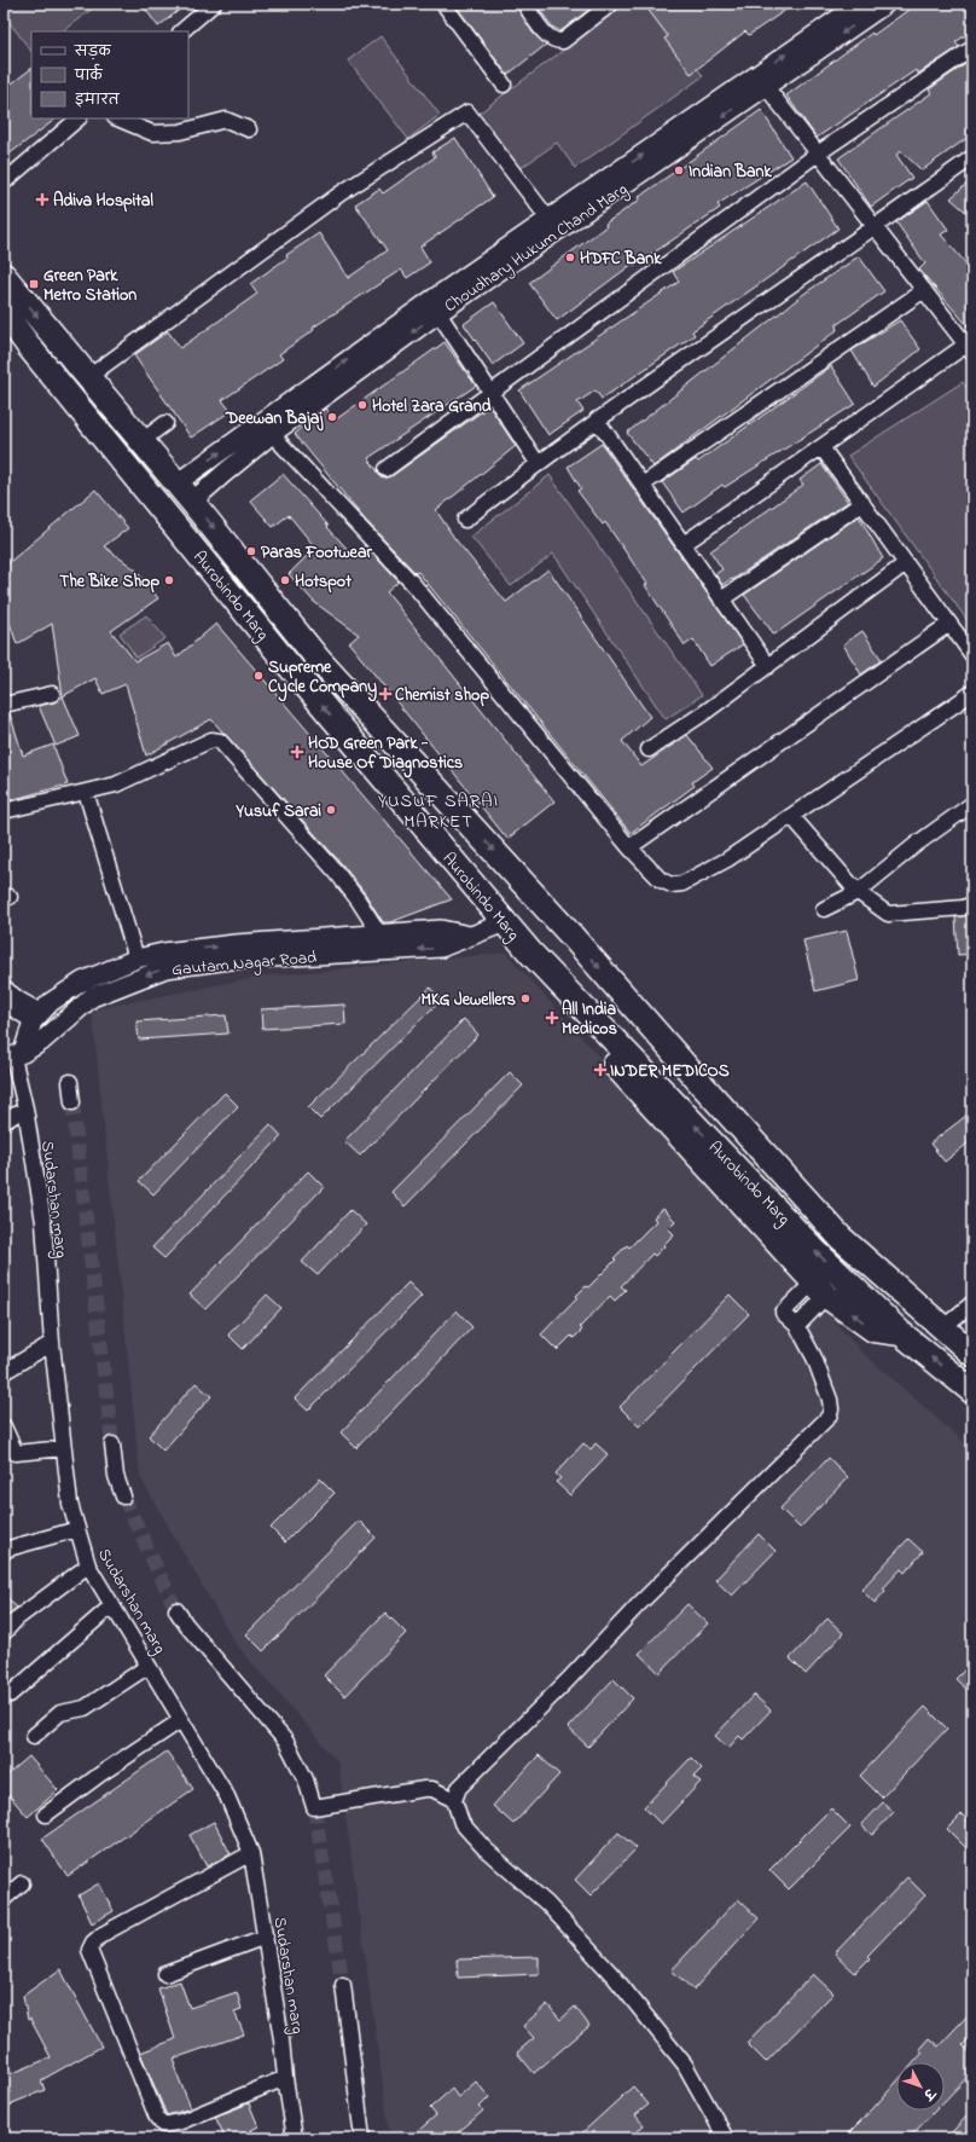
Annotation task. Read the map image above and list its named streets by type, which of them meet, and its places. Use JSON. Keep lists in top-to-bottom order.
{
  "streets": {
    "highway": ["Aurobindo Marg"],
    "street": ["Choudhary Hukum Chand Marg", "Gautam Nagar Road", "Sudarshan marg"]
  },
  "crossings": [
    ["Choudhary Hukum Chand Marg", "Aurobindo Marg"],
    ["Aurobindo Marg", "Gautam Nagar Road"],
    ["Gautam Nagar Road", "Sudarshan marg"]
  ],
  "districts": ["YUSUF SARAI MARKET"],
  "places": {
    "other": [
      "Indian Bank",
      "HDFC Bank",
      "Hotel Zara Grand",
      "Deewan Bajaj",
      "Paras Footwear",
      "The Bike Shop",
      "Hotspot",
      "Supreme Cycle Company",
      "Yusuf Sarai",
      "MKG Jewellers"
    ],
    "health": [
      "Adiva Hospital",
      "Chemist shop",
      "HOD Green Park - House Of Diagnostics",
      "All India Medicos",
      "INDER MEDICOS"
    ],
    "transit": ["Green Park Metro Station"]
  },
  "legend": ["सड़क", "पार्क", "इमारत"],
  "north": "bottom right"
}
